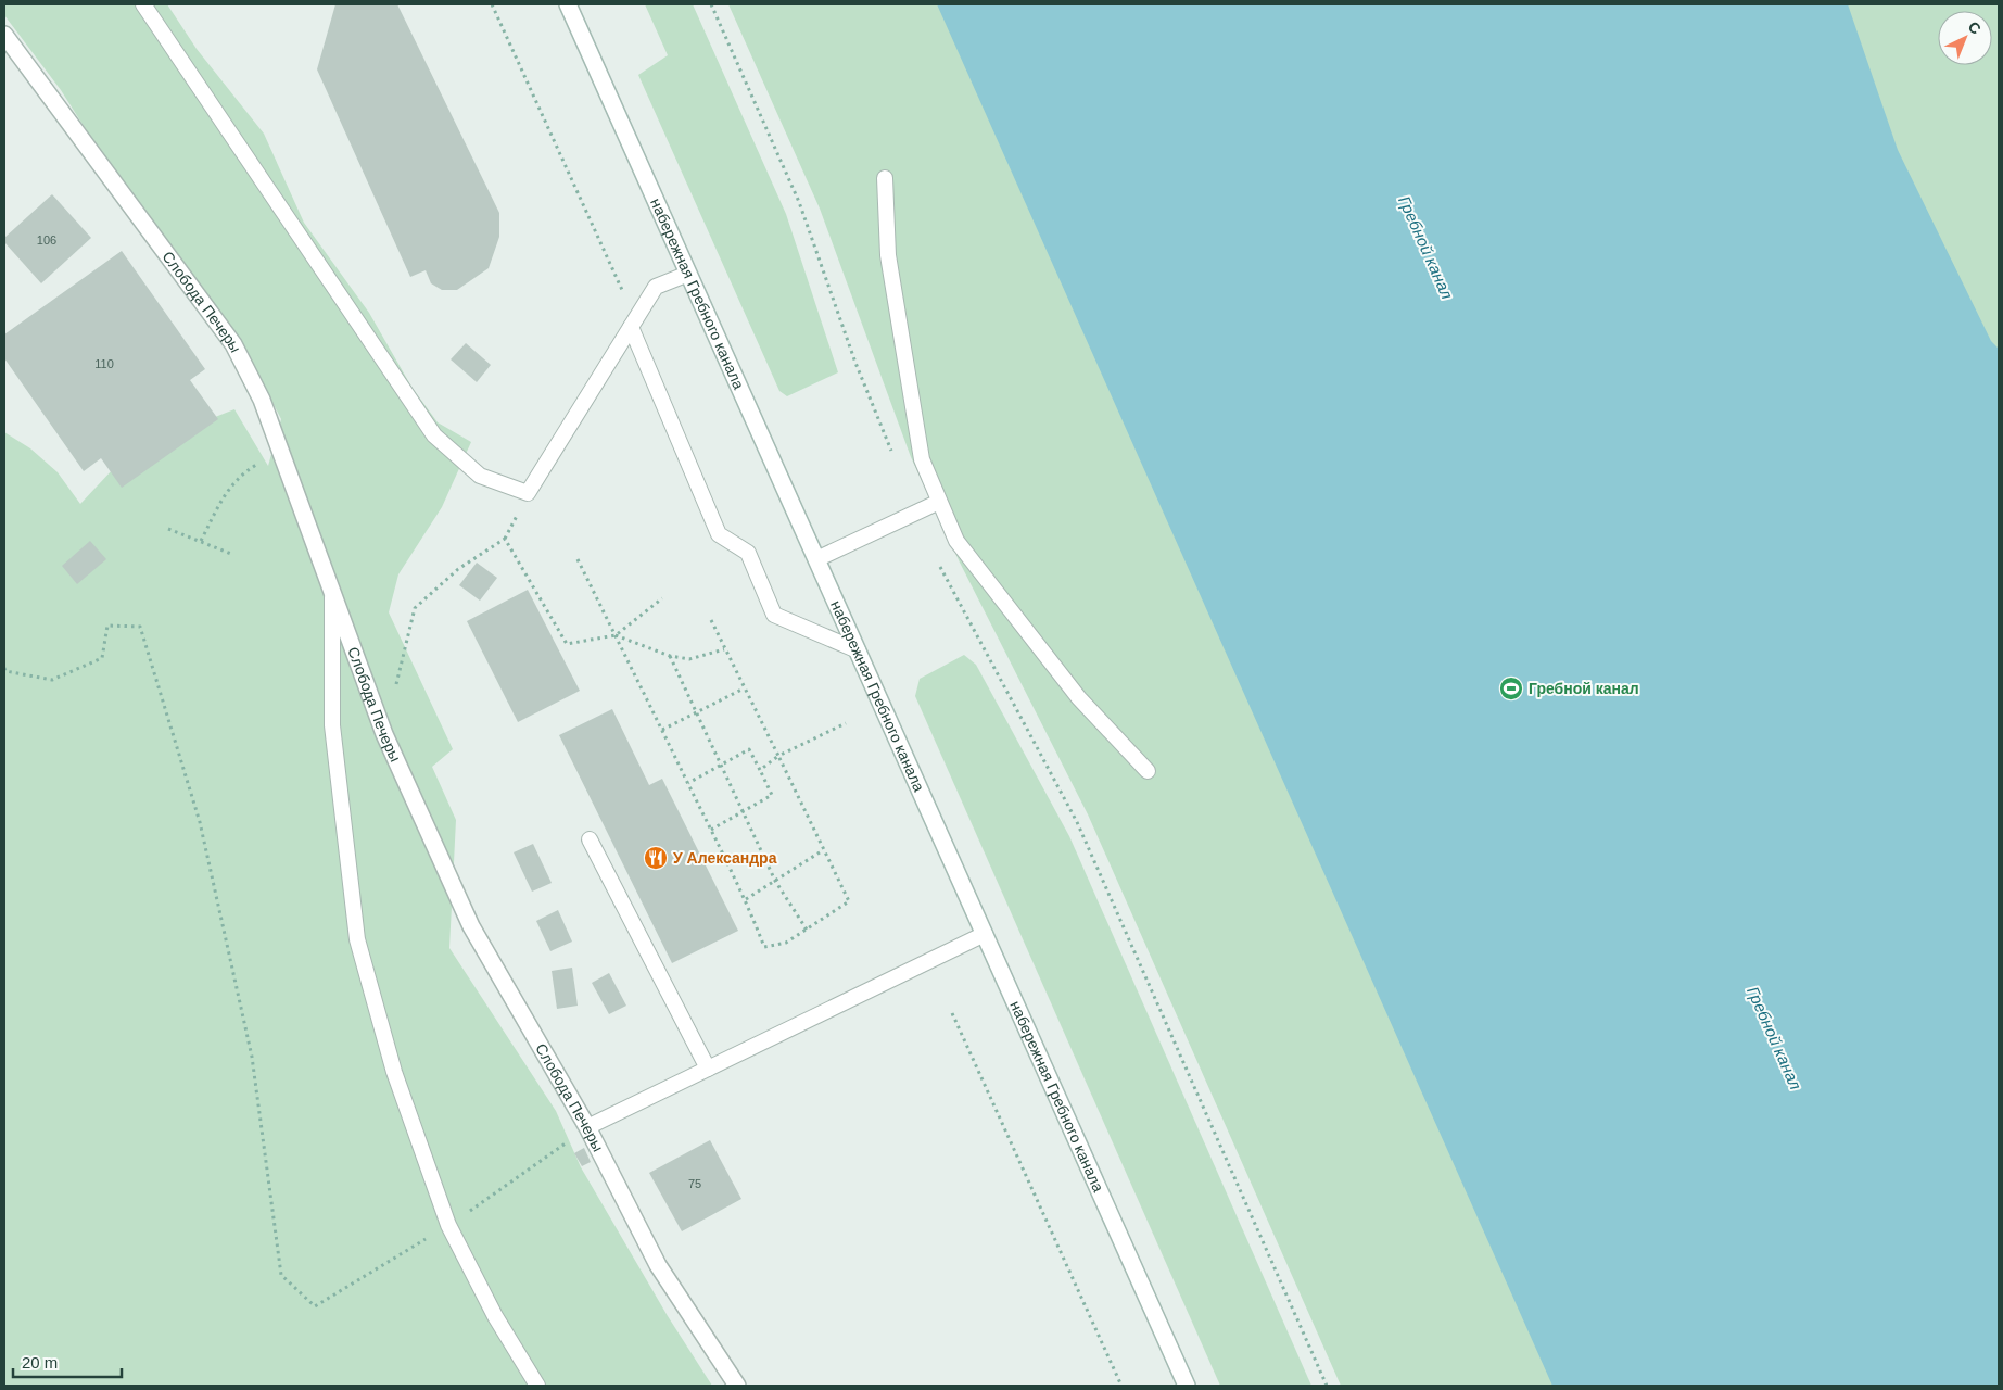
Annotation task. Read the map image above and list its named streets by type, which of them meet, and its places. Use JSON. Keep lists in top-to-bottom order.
{
  "streets": {
    "street": ["набережная Гребного канала", "Слобода Печеры"]
  },
  "water": ["Гребной канал"],
  "places": {
    "sports": ["Гребной канал"],
    "restaurant": ["У Александра"]
  },
  "house_numbers": ["106", "110", "75"],
  "scale_bar": "20 m",
  "north": "top right"
}
